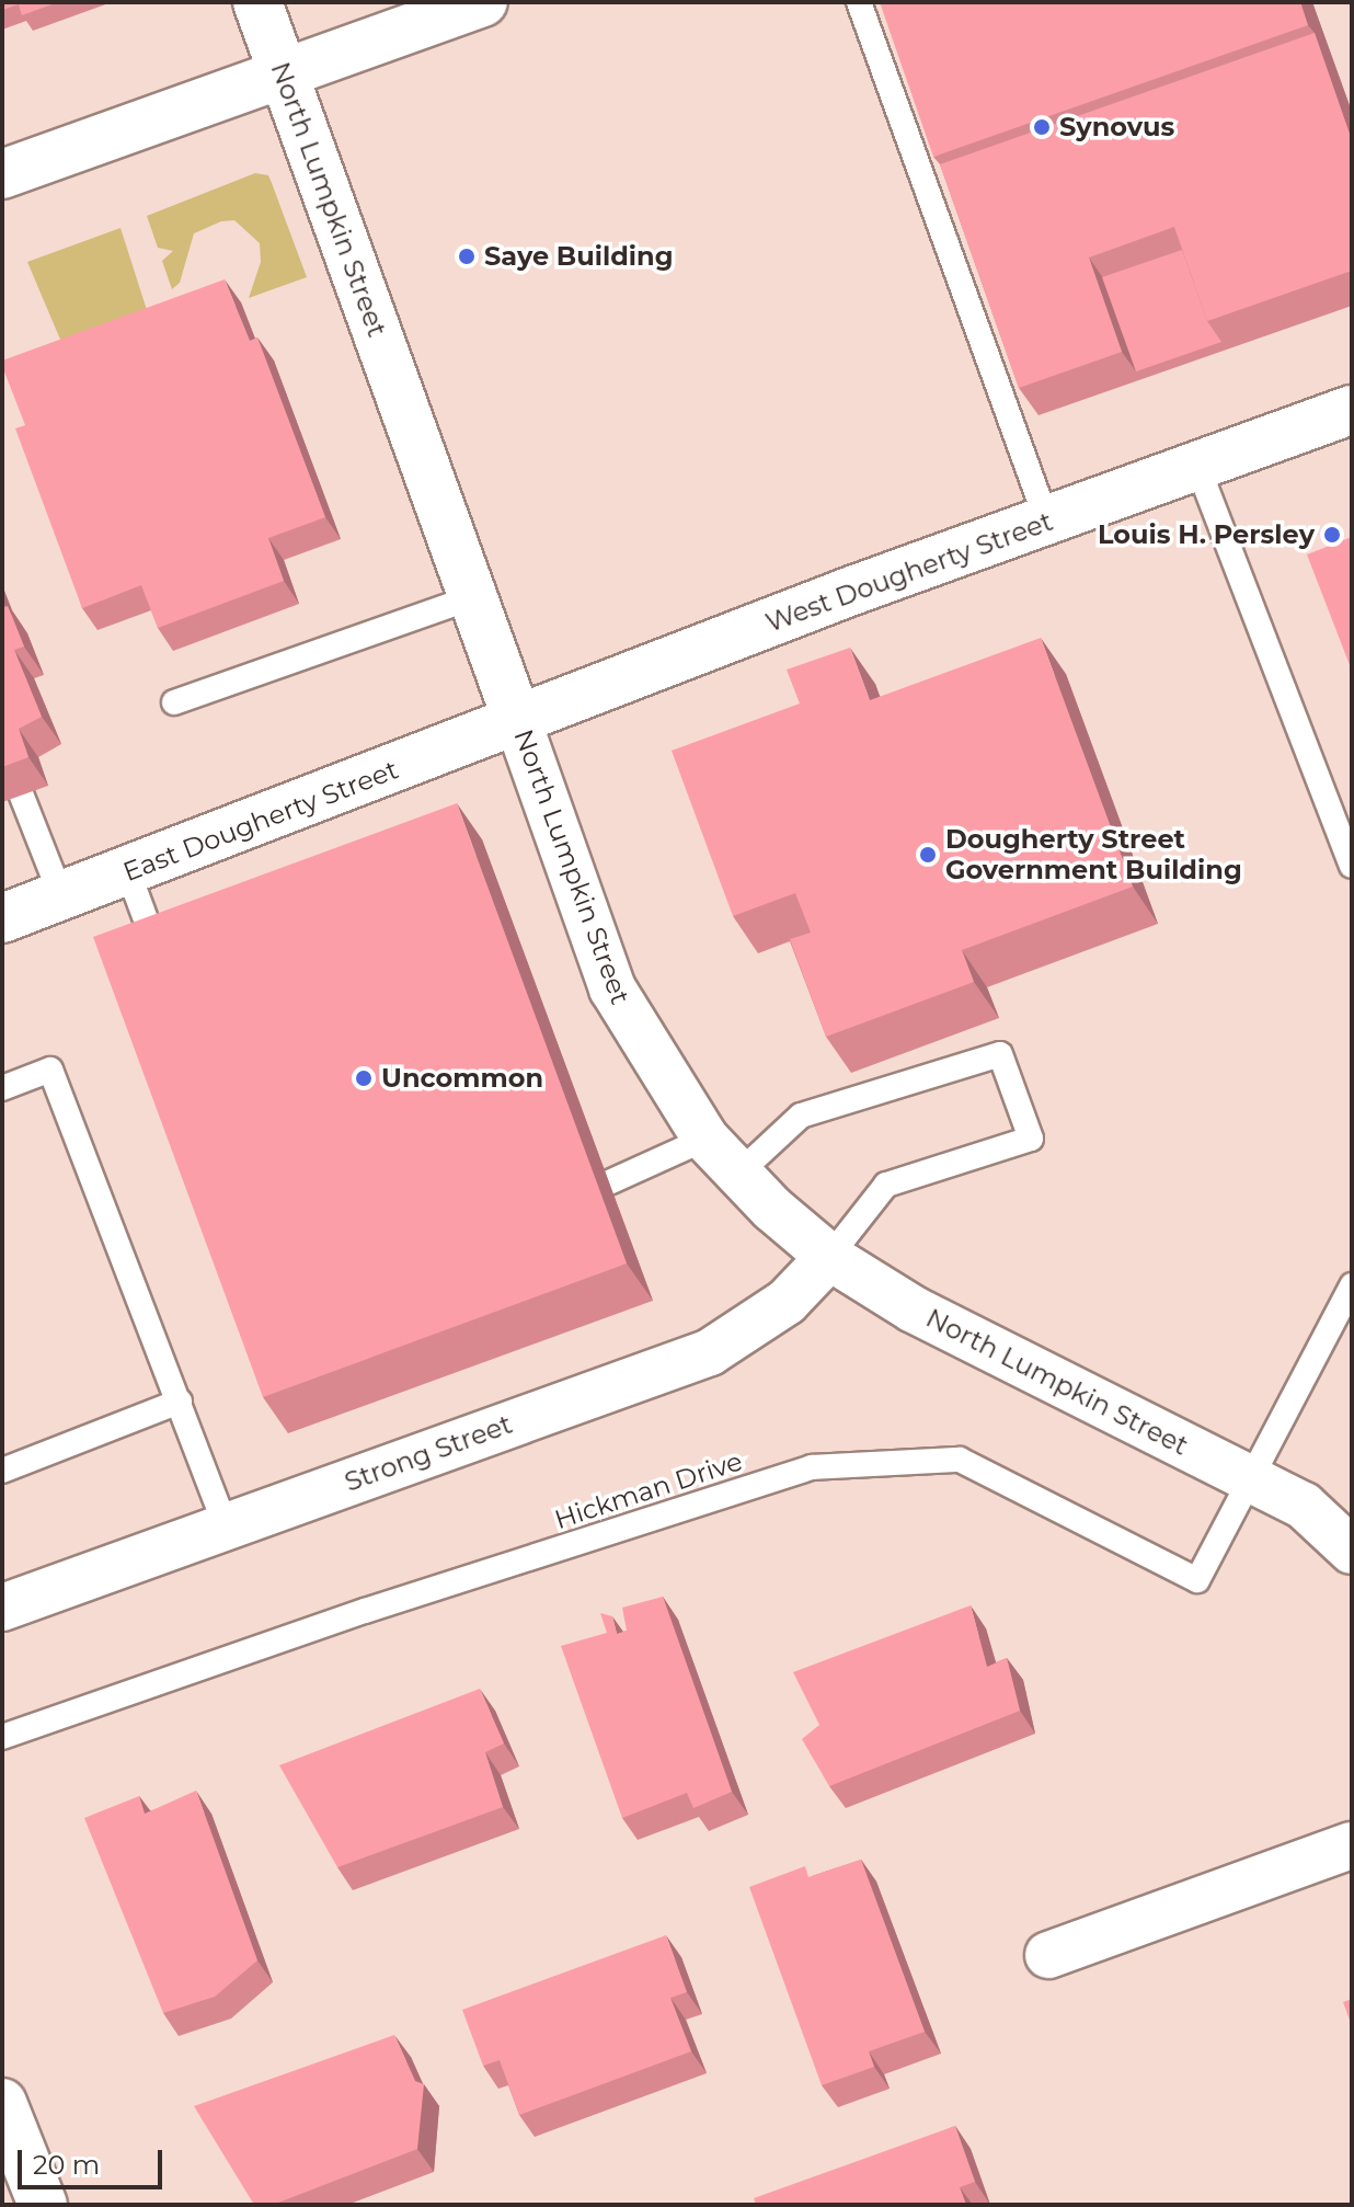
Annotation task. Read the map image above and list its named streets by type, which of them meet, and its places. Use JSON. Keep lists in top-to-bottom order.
{
  "streets": {
    "main road": ["North Lumpkin Street", "West Dougherty Street", "East Dougherty Street"],
    "street": ["Strong Street"],
    "lane": ["Hickman Drive"]
  },
  "crossings": [
    ["North Lumpkin Street", "West Dougherty Street"],
    ["North Lumpkin Street", "East Dougherty Street"],
    ["North Lumpkin Street", "Strong Street"],
    ["North Lumpkin Street", "Hickman Drive"],
    ["West Dougherty Street", "East Dougherty Street"]
  ],
  "places": [
    "Synovus",
    "Saye Building",
    "Louis H. Persley",
    "Dougherty Street Government Building",
    "Uncommon"
  ],
  "scale_bar": "20 m"
}
